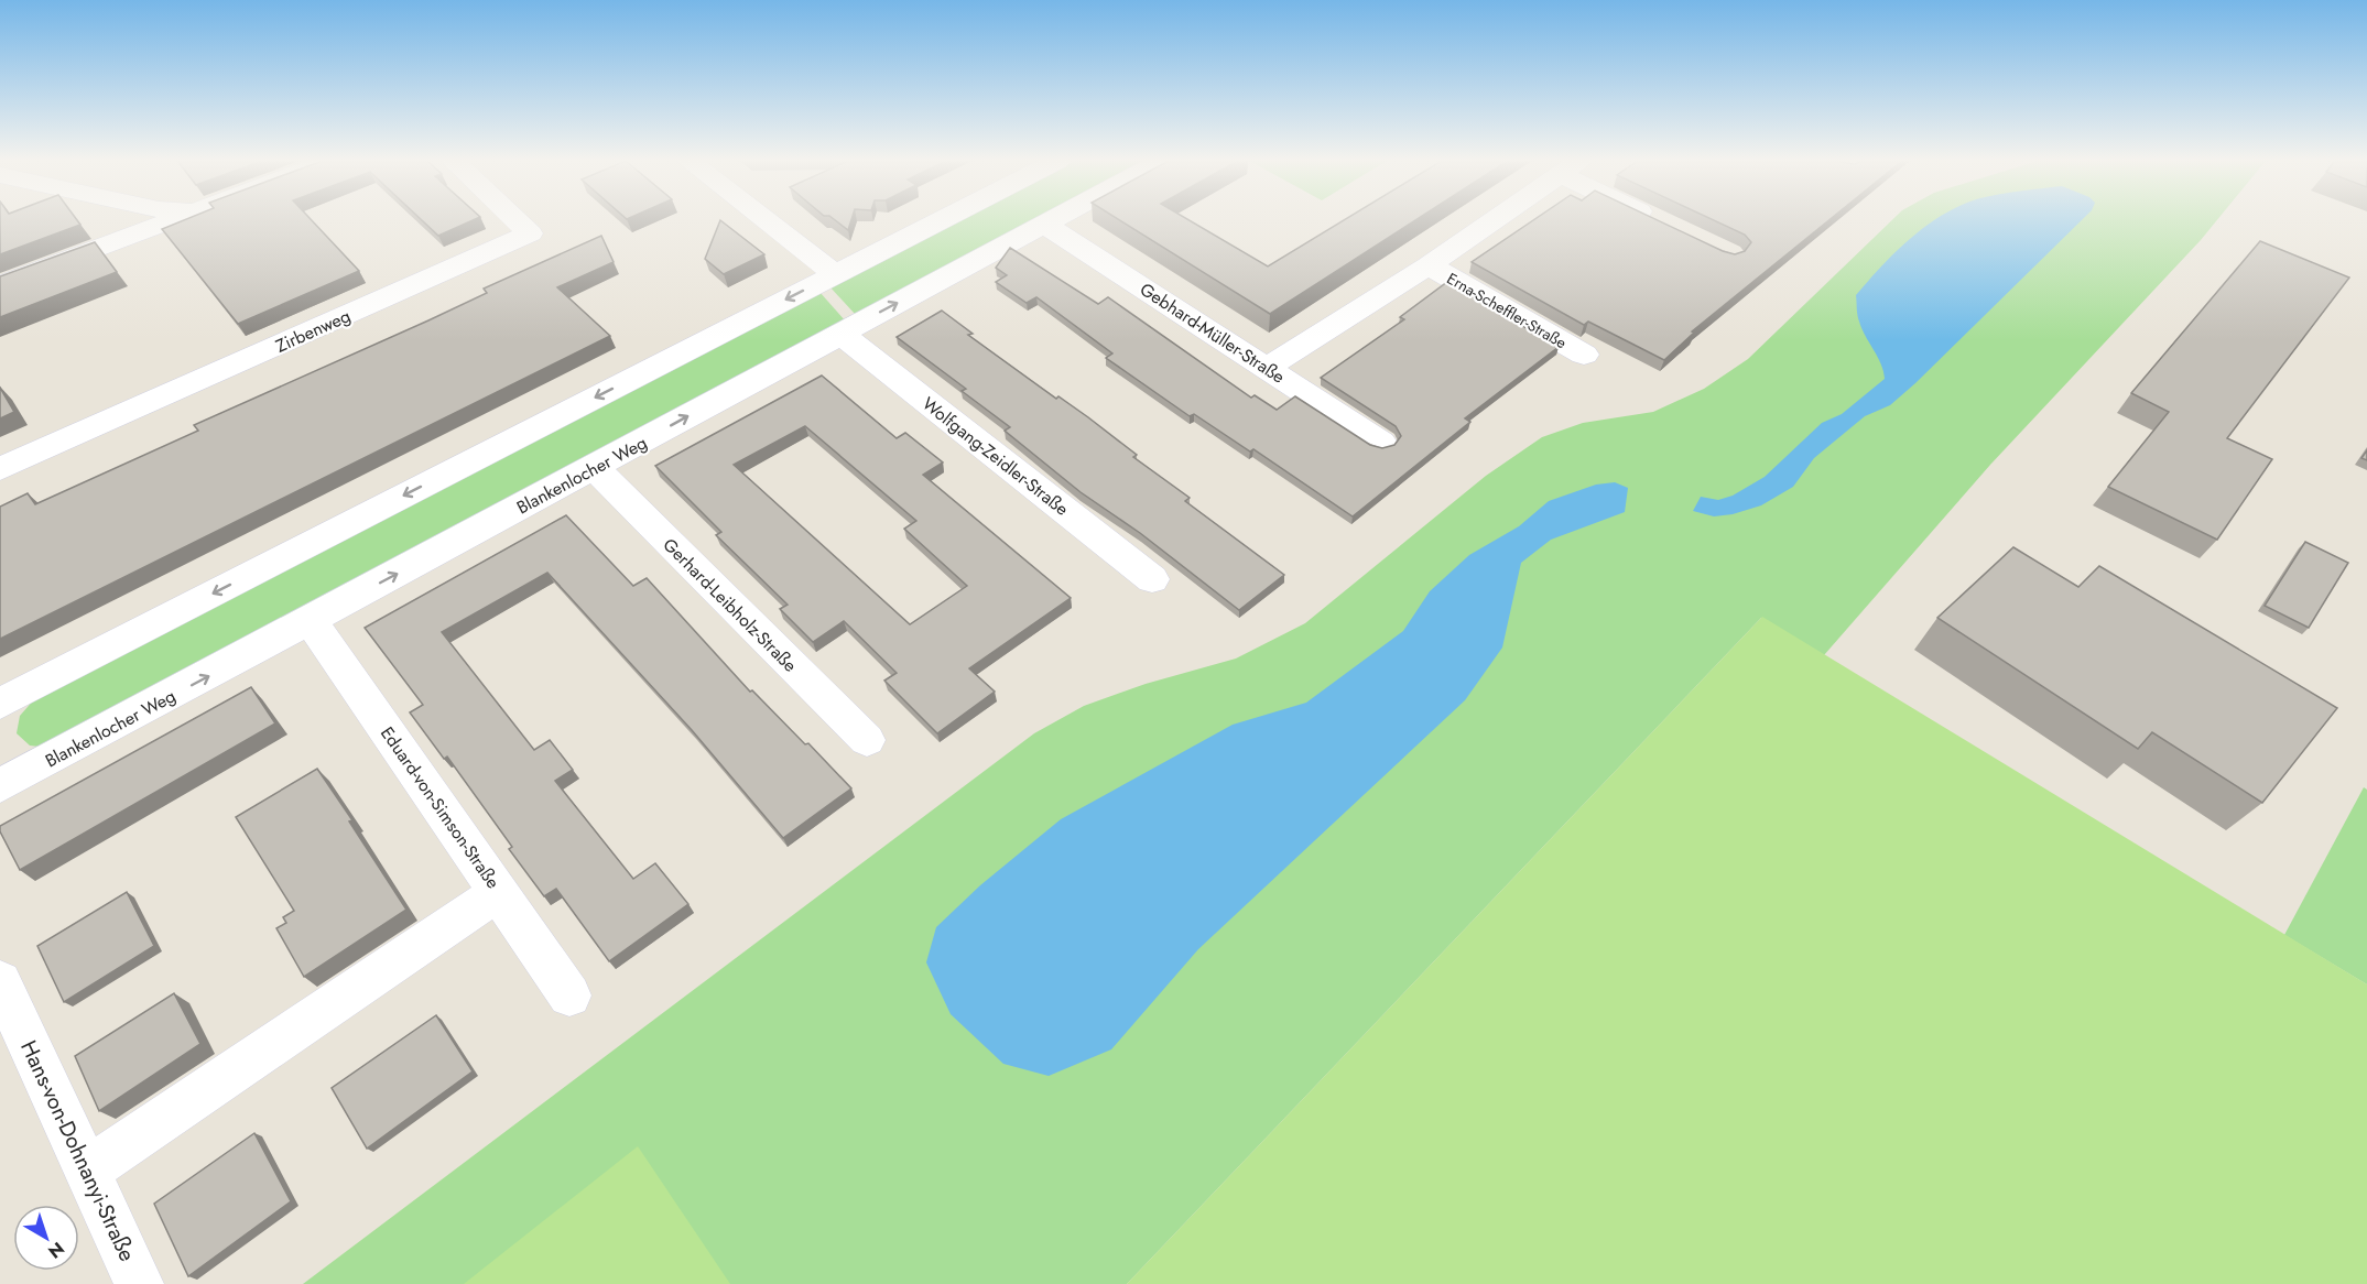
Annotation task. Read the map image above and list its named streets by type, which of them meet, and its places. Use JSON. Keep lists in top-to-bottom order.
{
  "streets": {
    "street": [
      "Erna-Scheffler-Straße",
      "Zirbenweg",
      "Gebhard-Müller-Straße",
      "Wolfgang-Zeidler-Straße",
      "Blankenlocher Weg",
      "Gerhard-Leibholz-Straße",
      "Eduard-von-Simson-Straße",
      "Hans-von-Dohnanyi-Straße"
    ]
  },
  "crossings": [
    ["Erna-Scheffler-Straße", "Gebhard-Müller-Straße"],
    ["Gebhard-Müller-Straße", "Blankenlocher Weg"],
    ["Wolfgang-Zeidler-Straße", "Blankenlocher Weg"],
    ["Blankenlocher Weg", "Gerhard-Leibholz-Straße"],
    ["Blankenlocher Weg", "Eduard-von-Simson-Straße"]
  ],
  "north": "bottom right"
}
